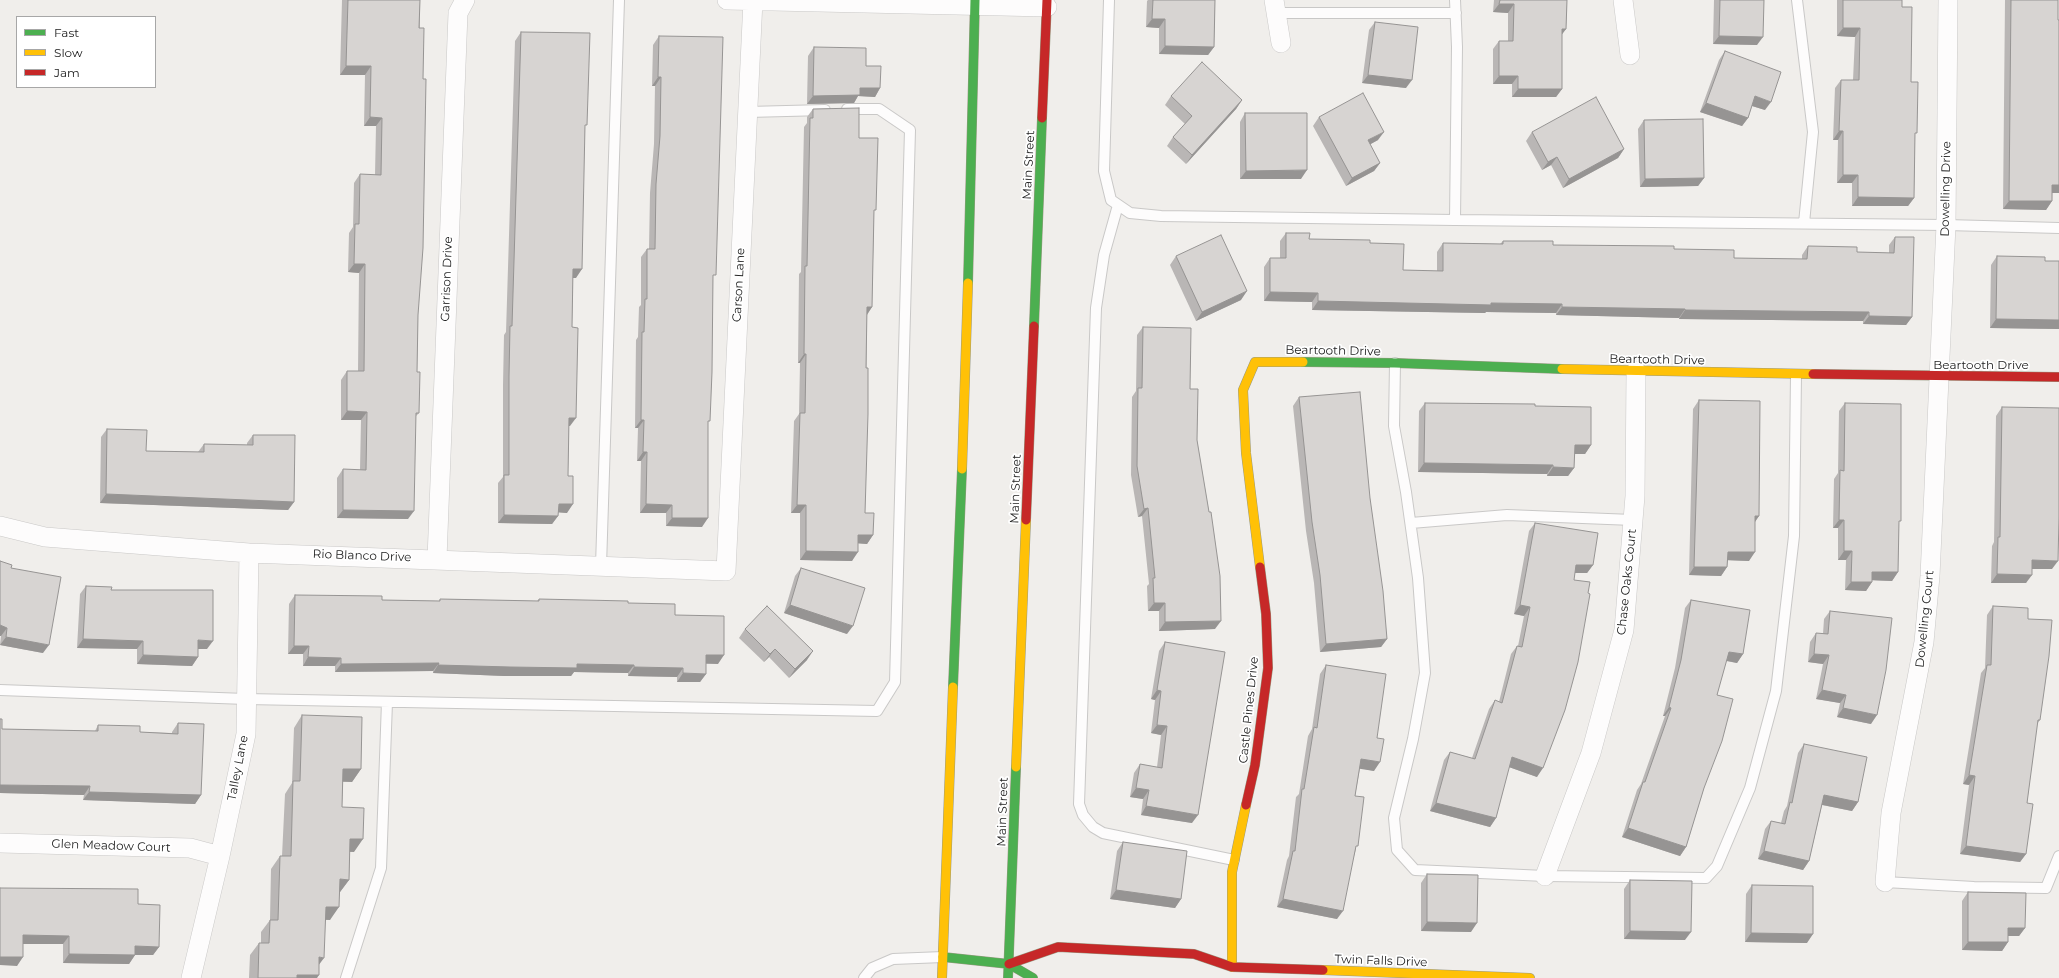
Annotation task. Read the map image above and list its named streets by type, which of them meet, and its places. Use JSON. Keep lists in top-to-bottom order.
{
  "streets": {
    "street": [
      "Main Street",
      "Dowelling Drive",
      "Garrison Drive",
      "Carson Lane",
      "Beartooth Drive",
      "Rio Blanco Drive",
      "Chase Oaks Court",
      "Dowelling Court",
      "Castle Pines Drive",
      "Talley Lane",
      "Glen Meadow Court",
      "Twin Falls Drive"
    ]
  },
  "crossings": [
    ["Main Street", "Twin Falls Drive"],
    ["Dowelling Drive", "Beartooth Drive"],
    ["Dowelling Drive", "Dowelling Court"],
    ["Garrison Drive", "Rio Blanco Drive"],
    ["Carson Lane", "Rio Blanco Drive"],
    ["Beartooth Drive", "Chase Oaks Court"],
    ["Beartooth Drive", "Dowelling Court"],
    ["Beartooth Drive", "Castle Pines Drive"],
    ["Rio Blanco Drive", "Talley Lane"],
    ["Castle Pines Drive", "Twin Falls Drive"],
    ["Talley Lane", "Glen Meadow Court"]
  ],
  "legend": ["Fast", "Slow", "Jam"]
}
